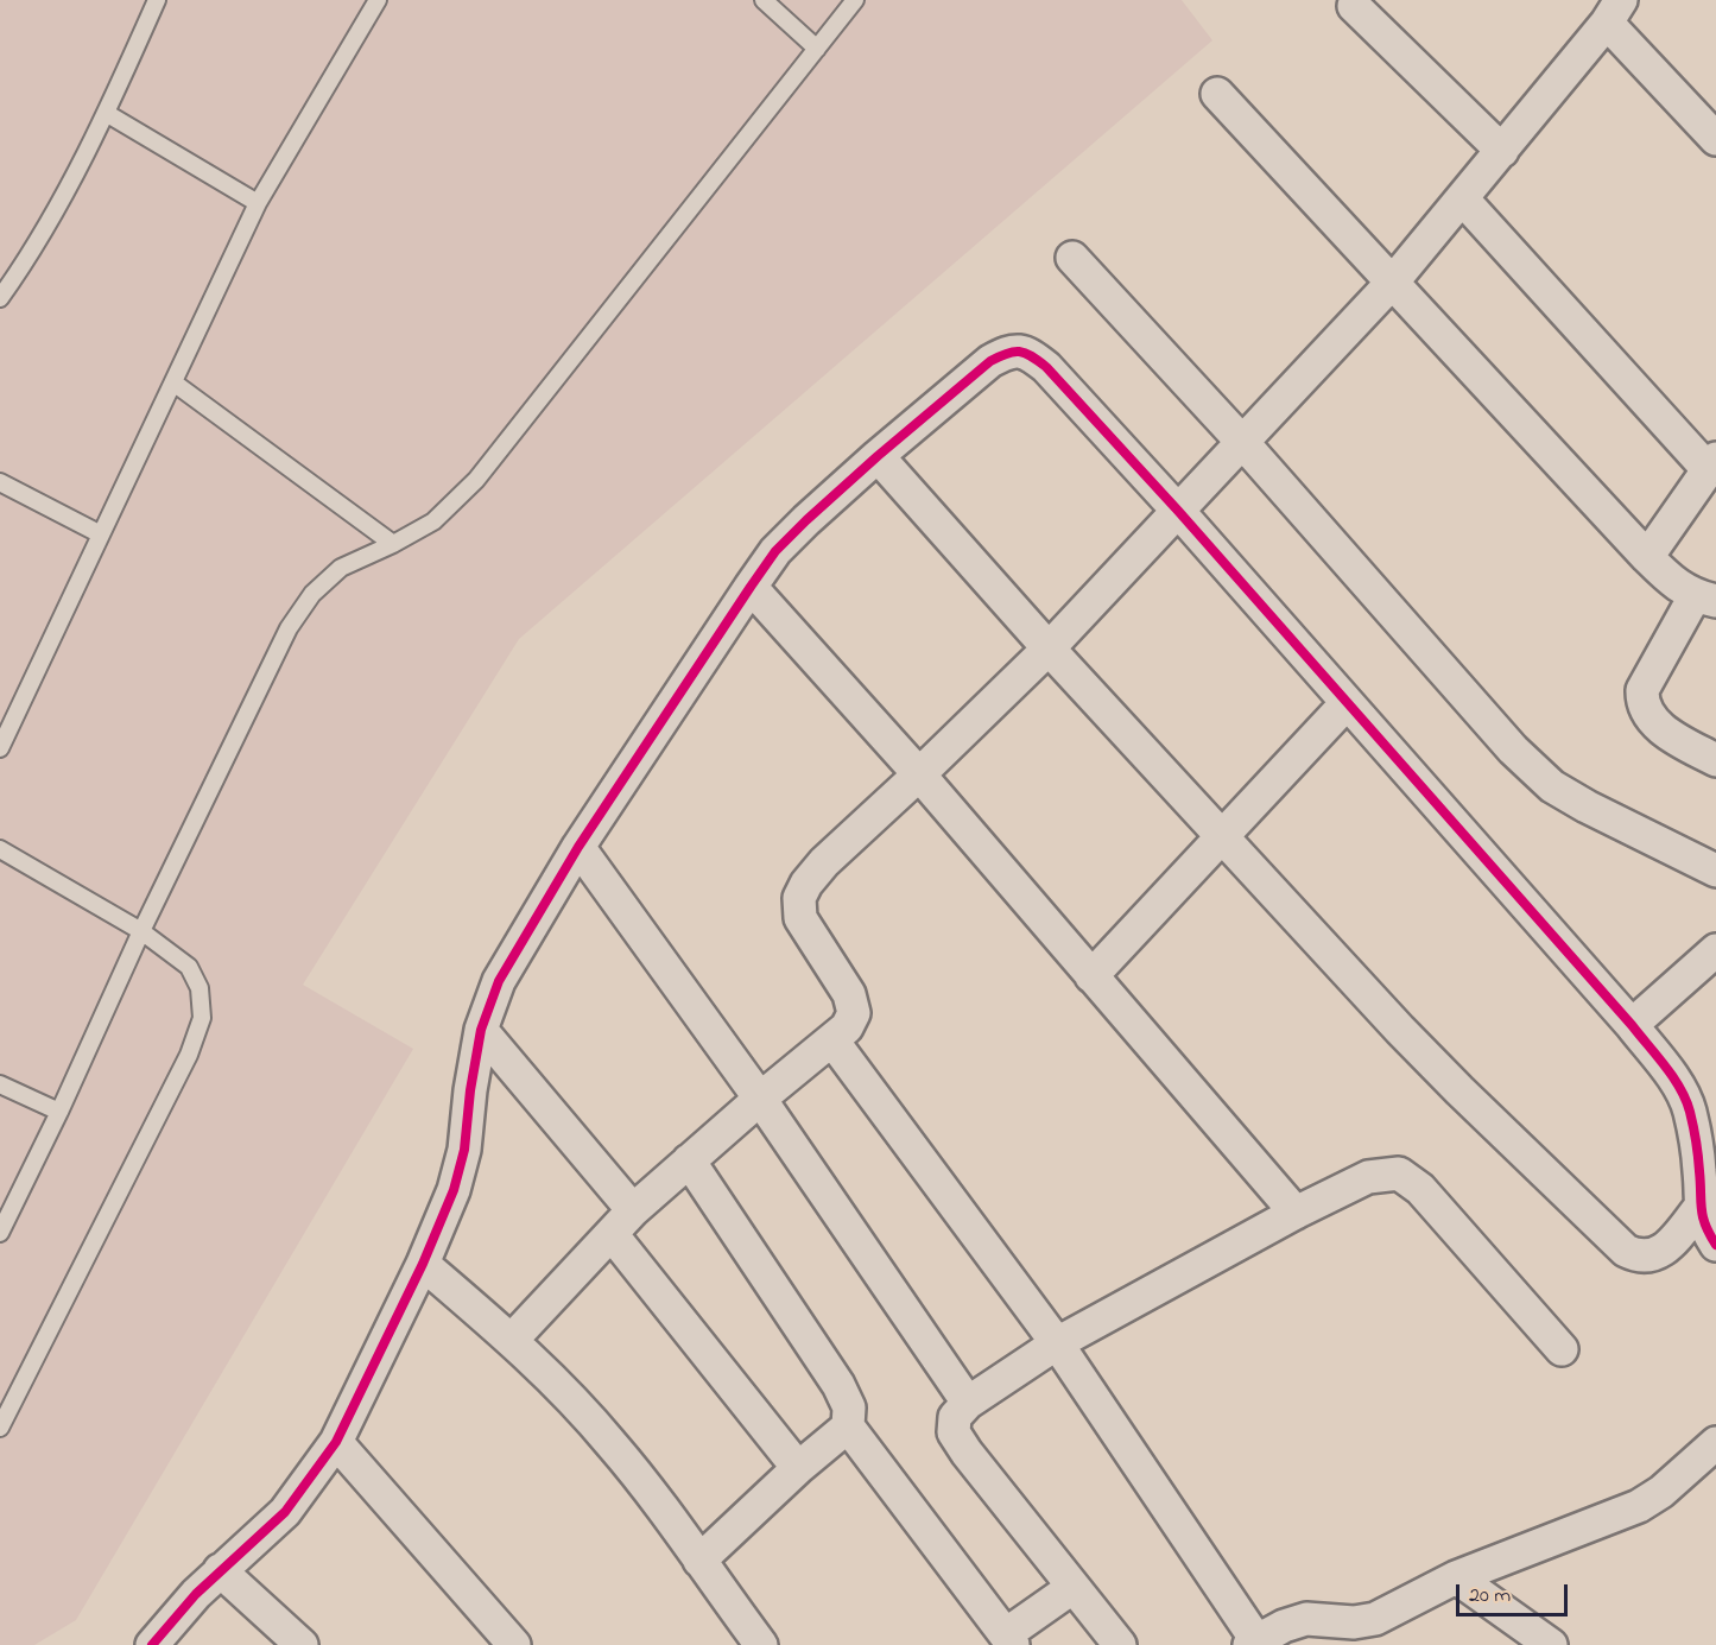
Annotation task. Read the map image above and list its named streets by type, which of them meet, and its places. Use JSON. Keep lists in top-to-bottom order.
{
  "scale_bar": "20 m"
}
